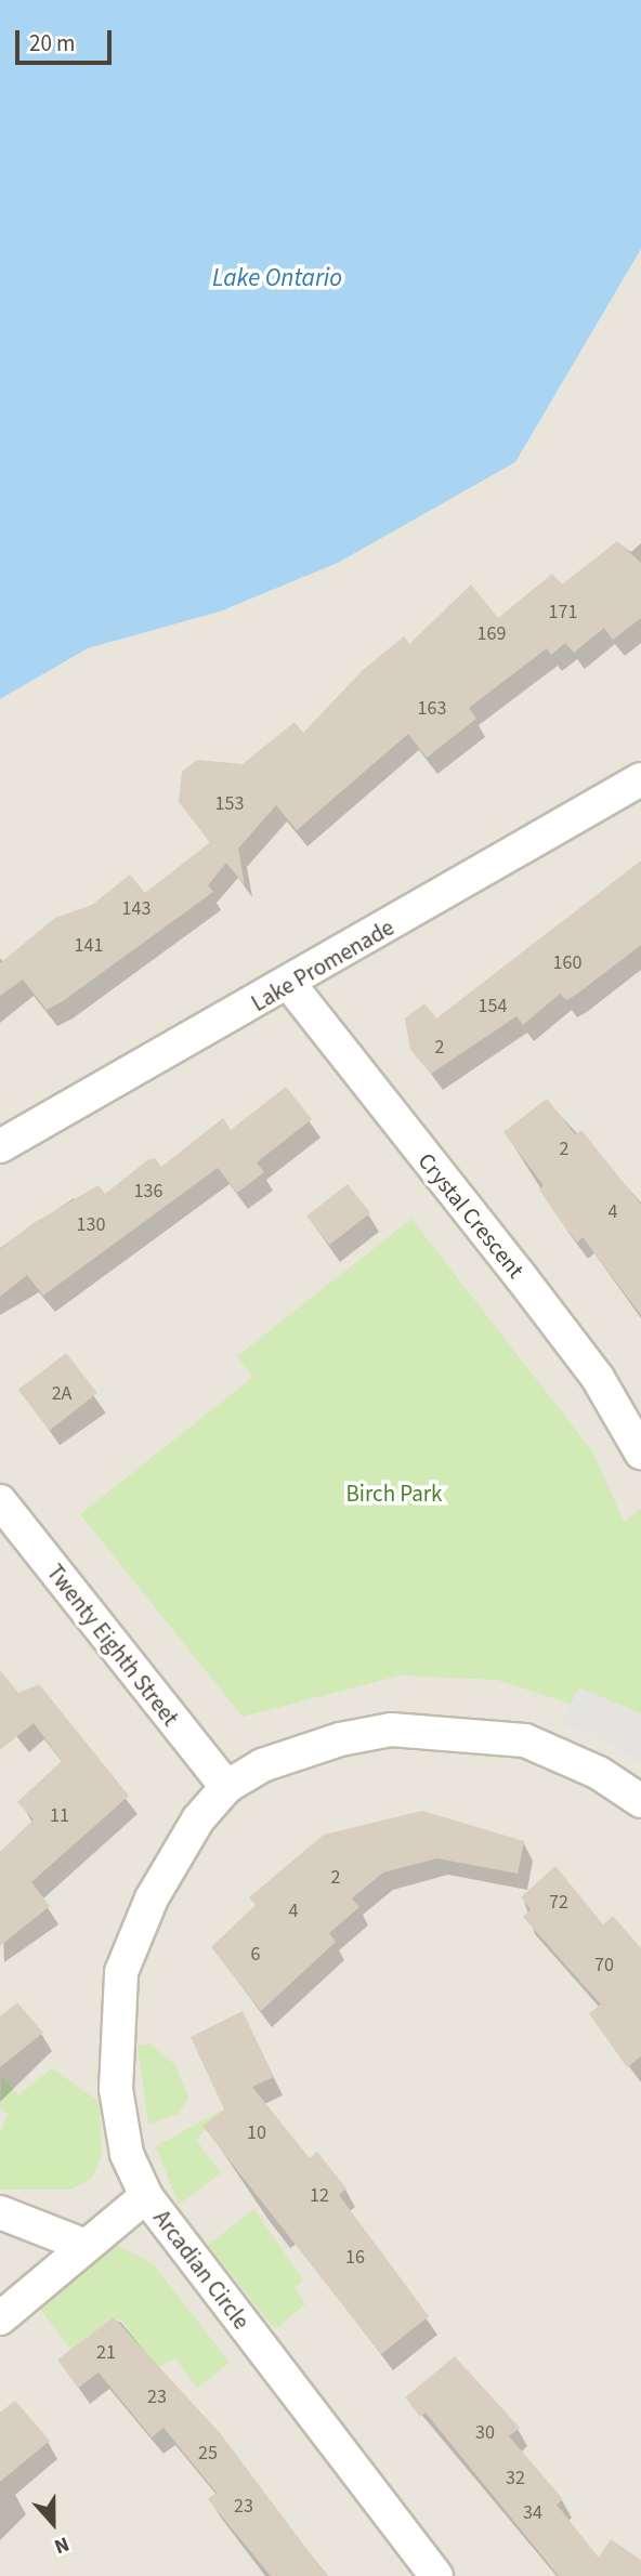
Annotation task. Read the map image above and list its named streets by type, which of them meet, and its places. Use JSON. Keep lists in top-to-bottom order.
{
  "streets": {
    "street": [
      "Lake Promenade",
      "Crystal Crescent",
      "Twenty Eighth Street",
      "Arcadian Circle"
    ]
  },
  "crossings": [
    ["Lake Promenade", "Crystal Crescent"],
    ["Twenty Eighth Street", "Arcadian Circle"]
  ],
  "water": ["Lake Ontario"],
  "parks": ["Birch Park"],
  "house_numbers": [
    "171",
    "169",
    "163",
    "153",
    "143",
    "141",
    "160",
    "154",
    "2",
    "2",
    "136",
    "4",
    "130",
    "2A",
    "11",
    "2",
    "72",
    "4",
    "6",
    "70",
    "10",
    "12",
    "16",
    "21",
    "23",
    "30",
    "25",
    "32",
    "23",
    "34"
  ],
  "scale_bar": "20 m",
  "north": "bottom"
}
